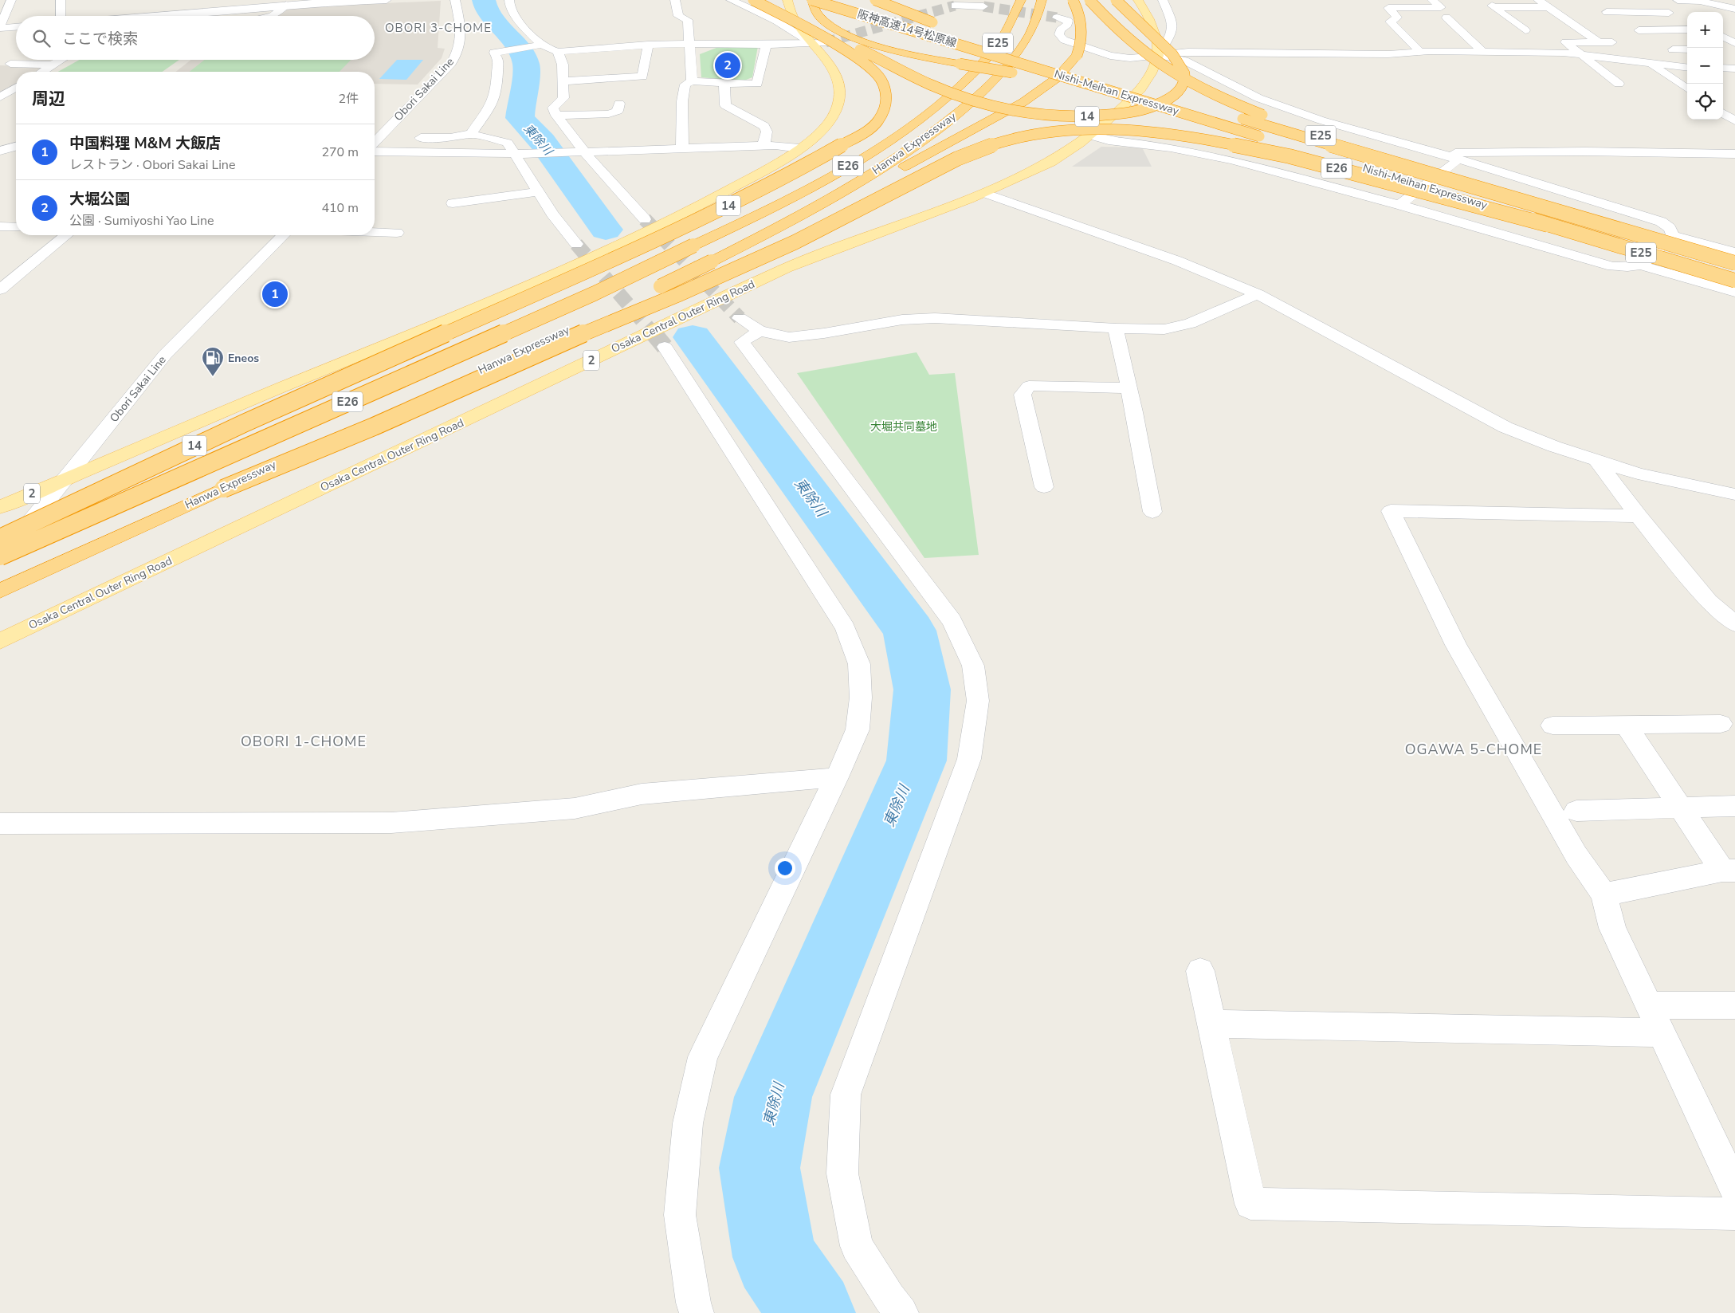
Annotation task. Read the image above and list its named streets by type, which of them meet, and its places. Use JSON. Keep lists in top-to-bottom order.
{
  "streets": {
    "highway": [
      "阪神高速14号松原線",
      "E25",
      "Nishi-Meihan Expressway",
      "14",
      "Hanwa Expressway",
      "E26"
    ],
    "main road": ["Osaka Central Outer Ring Road", "2"],
    "street": ["Obori Sakai Line"]
  },
  "crossings": [
    ["阪神高速14号松原線", "E25"],
    ["阪神高速14号松原線", "Nishi-Meihan Expressway"],
    ["阪神高速14号松原線", "Hanwa Expressway"],
    ["阪神高速14号松原線", "E26"],
    ["E25", "Nishi-Meihan Expressway"],
    ["E25", "Hanwa Expressway"],
    ["E25", "E26"],
    ["Obori Sakai Line", "Hanwa Expressway"],
    ["Obori Sakai Line", "2"],
    ["Nishi-Meihan Expressway", "Hanwa Expressway"],
    ["Nishi-Meihan Expressway", "E26"],
    ["Hanwa Expressway", "E26"]
  ],
  "districts": ["OBORI 3-CHOME", "OBORI 1-CHOME", "OGAWA 5-CHOME"],
  "water": ["東除川"],
  "parks": ["大堀共同墓地"],
  "places": {
    "fuel station": ["Eneos"]
  },
  "page": {
    "map_buttons": ["+", "−"],
    "search": "ここで検索",
    "pins": ["2", "1"],
    "heading": ["周辺", "2件"],
    "list": [
      {
        "mark": "1",
        "name": "中国料理 M&M 大飯店",
        "note": "レストラン · Obori Sakai Line",
        "value": "270 m"
      },
      {
        "mark": "2",
        "name": "大堀公園",
        "note": "公園 · Sumiyoshi Yao Line",
        "value": "410 m"
      }
    ]
  }
}
